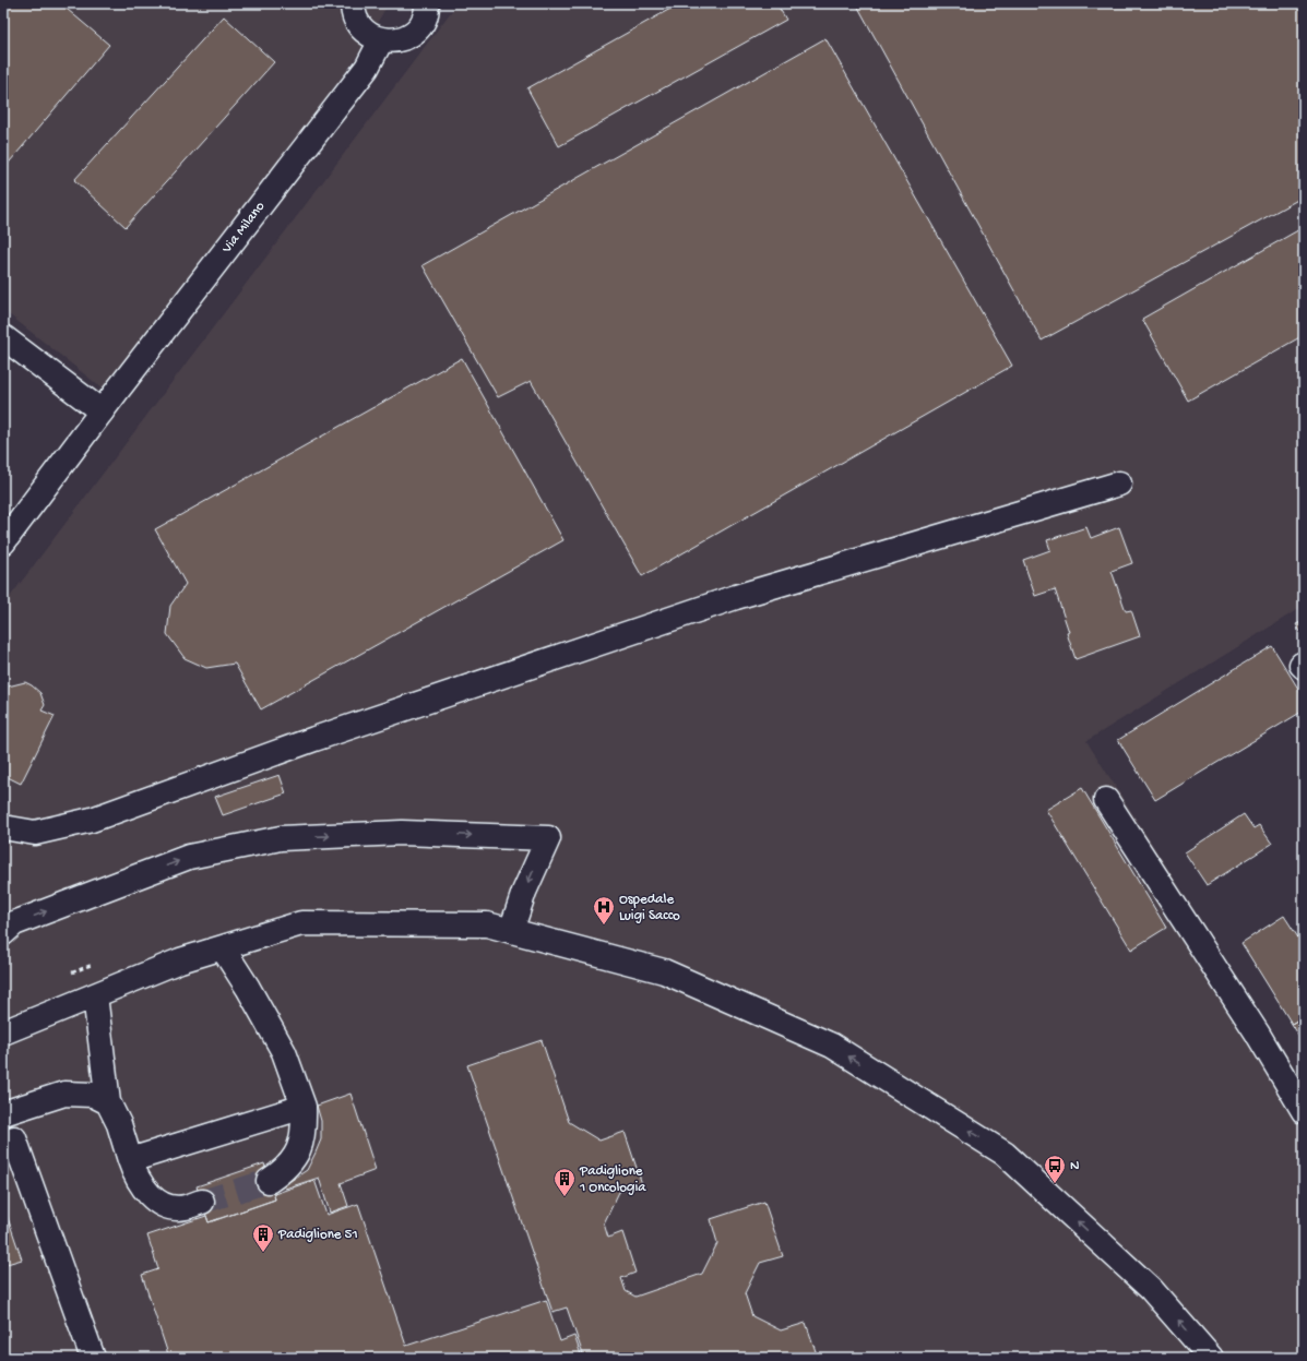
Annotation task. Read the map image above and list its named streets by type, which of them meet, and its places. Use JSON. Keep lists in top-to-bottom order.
{
  "streets": {
    "main road": ["Via Milano"]
  },
  "places": {
    "hospital": ["Ospedale Luigi Sacco"],
    "bus stop": ["N"],
    "building": ["Padiglione 1 Oncologia", "Padiglione 51"]
  }
}
